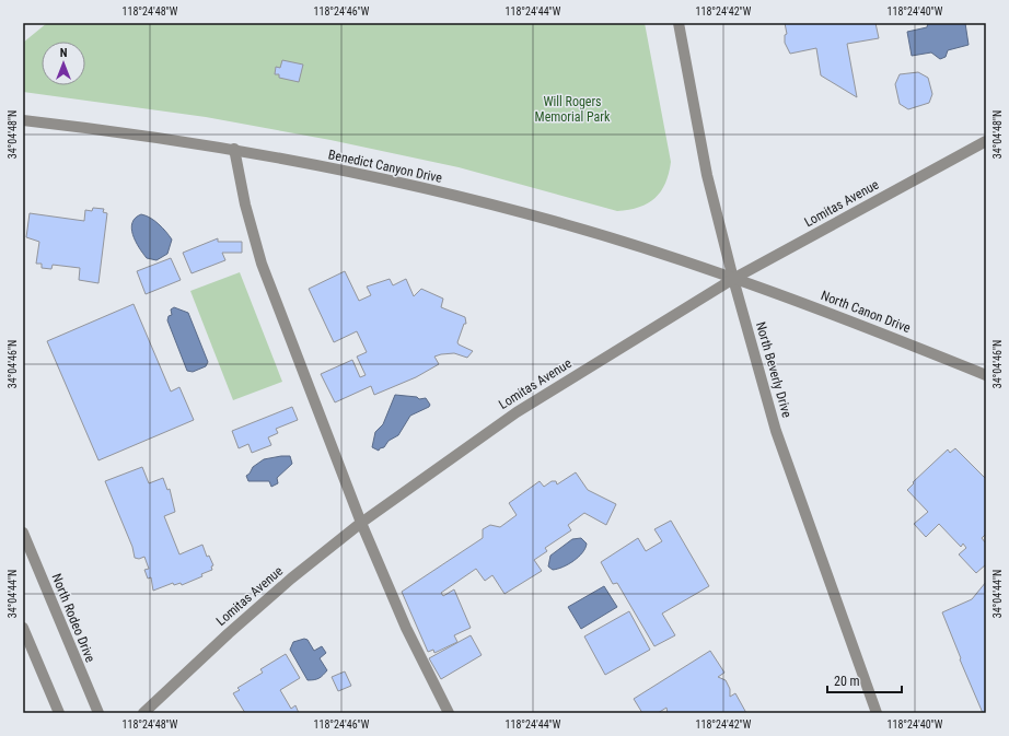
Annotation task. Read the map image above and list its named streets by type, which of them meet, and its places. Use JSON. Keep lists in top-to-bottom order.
{
  "streets": {
    "street": [
      "Benedict Canyon Drive",
      "Lomitas Avenue",
      "North Canon Drive",
      "North Beverly Drive",
      "North Rodeo Drive"
    ]
  },
  "crossings": [
    ["Benedict Canyon Drive", "Lomitas Avenue"],
    ["Benedict Canyon Drive", "North Canon Drive"],
    ["Benedict Canyon Drive", "North Beverly Drive"],
    ["Lomitas Avenue", "North Canon Drive"],
    ["Lomitas Avenue", "North Beverly Drive"],
    ["North Canon Drive", "North Beverly Drive"]
  ],
  "parks": ["Will Rogers Memorial Park"],
  "scale_bar": "20 m",
  "north": "top",
  "coordinates": [
    "118°24'48\"W",
    "118°24'46\"W",
    "118°24'44\"W",
    "118°24'42\"W",
    "118°24'40\"W",
    "34°04'48\"N",
    "34°04'46\"N",
    "34°04'44\"N"
  ]
}
